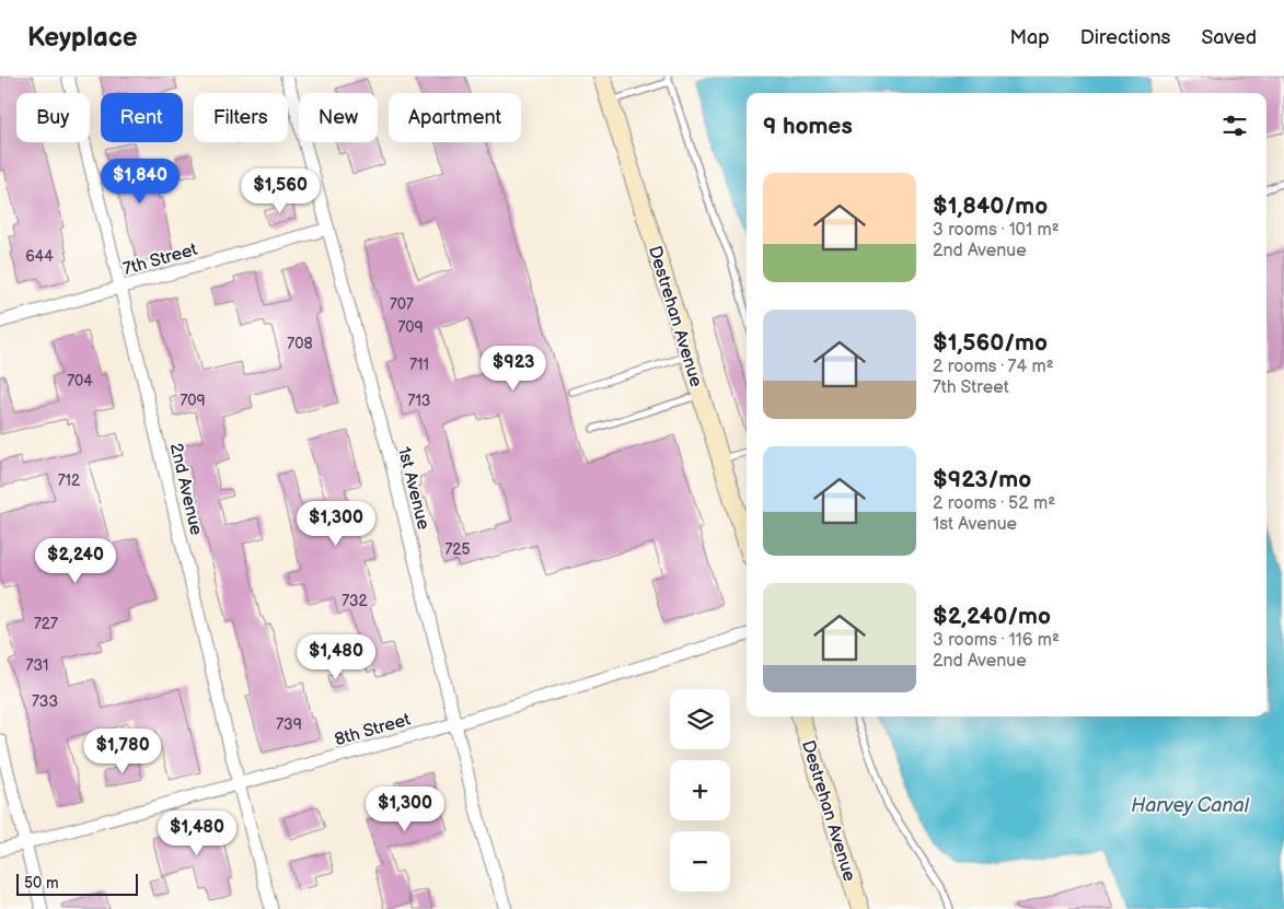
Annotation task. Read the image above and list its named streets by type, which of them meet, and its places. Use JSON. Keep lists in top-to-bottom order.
{
  "streets": {
    "main road": ["Destrehan Avenue"],
    "street": [
      "7th Street",
      "1st Avenue",
      "2nd Avenue",
      "8th Street"
    ]
  },
  "crossings": [
    ["7th Street", "1st Avenue"],
    ["7th Street", "2nd Avenue"],
    ["1st Avenue", "8th Street"],
    ["2nd Avenue", "8th Street"]
  ],
  "water": ["Harvey Canal"],
  "house_numbers": [
    "644",
    "707",
    "709",
    "708",
    "711",
    "704",
    "709",
    "713",
    "712",
    "725",
    "732",
    "727",
    "731",
    "733",
    "739"
  ],
  "scale_bar": "50 m",
  "page": {
    "header": "Keyplace",
    "nav": ["Map", "Directions", "Saved"],
    "chip": [
      "Buy",
      "Rent",
      "Filters",
      "New",
      "Apartment"
    ],
    "heading": "9 homes",
    "price": [
      "$1,840",
      "$1,560",
      "$923",
      "$1,300",
      "$2,240",
      "$1,480",
      "$1,780",
      "$1,300",
      "$1,480"
    ],
    "list": [
      {
        "name": "$1,840/mo",
        "note": "3 rooms · 101 m² · 2nd Avenue"
      },
      {
        "name": "$1,560/mo",
        "note": "2 rooms · 74 m² · 7th Street"
      },
      {
        "name": "$923/mo",
        "note": "2 rooms · 52 m² · 1st Avenue"
      },
      {
        "name": "$2,240/mo",
        "note": "3 rooms · 116 m² · 2nd Avenue"
      }
    ],
    "map_buttons": ["+", "−"],
    "scale": "50 m"
  }
}
